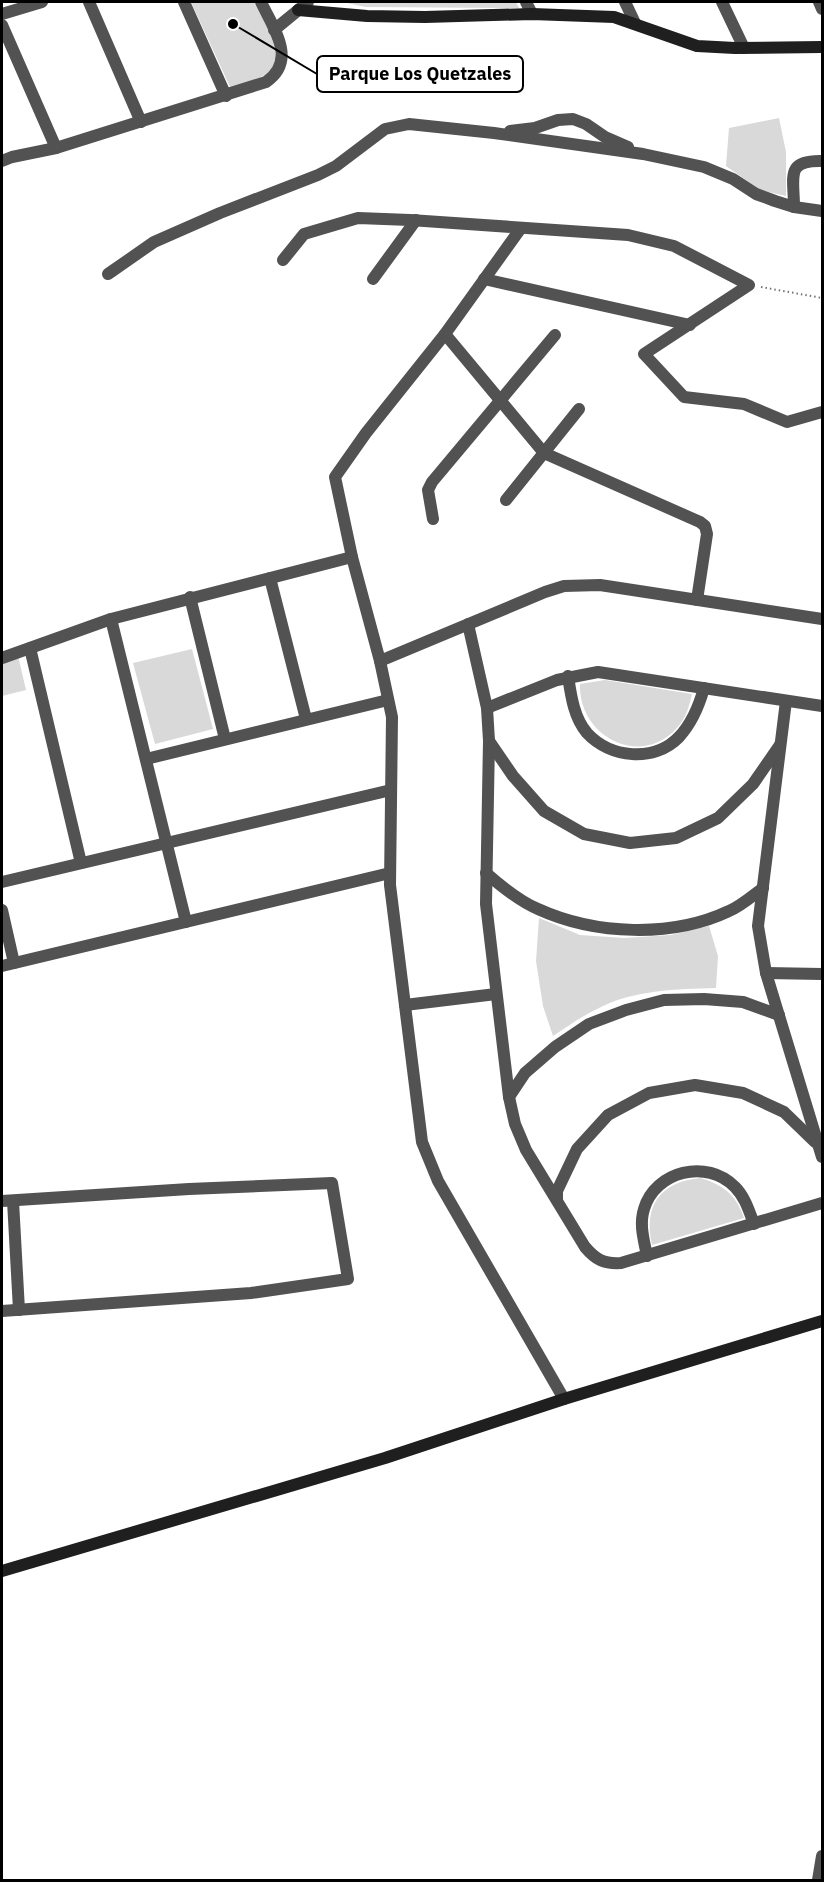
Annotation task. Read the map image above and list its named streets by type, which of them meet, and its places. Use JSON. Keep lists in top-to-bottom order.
{
  "places": ["Parque Los Quetzales"]
}
